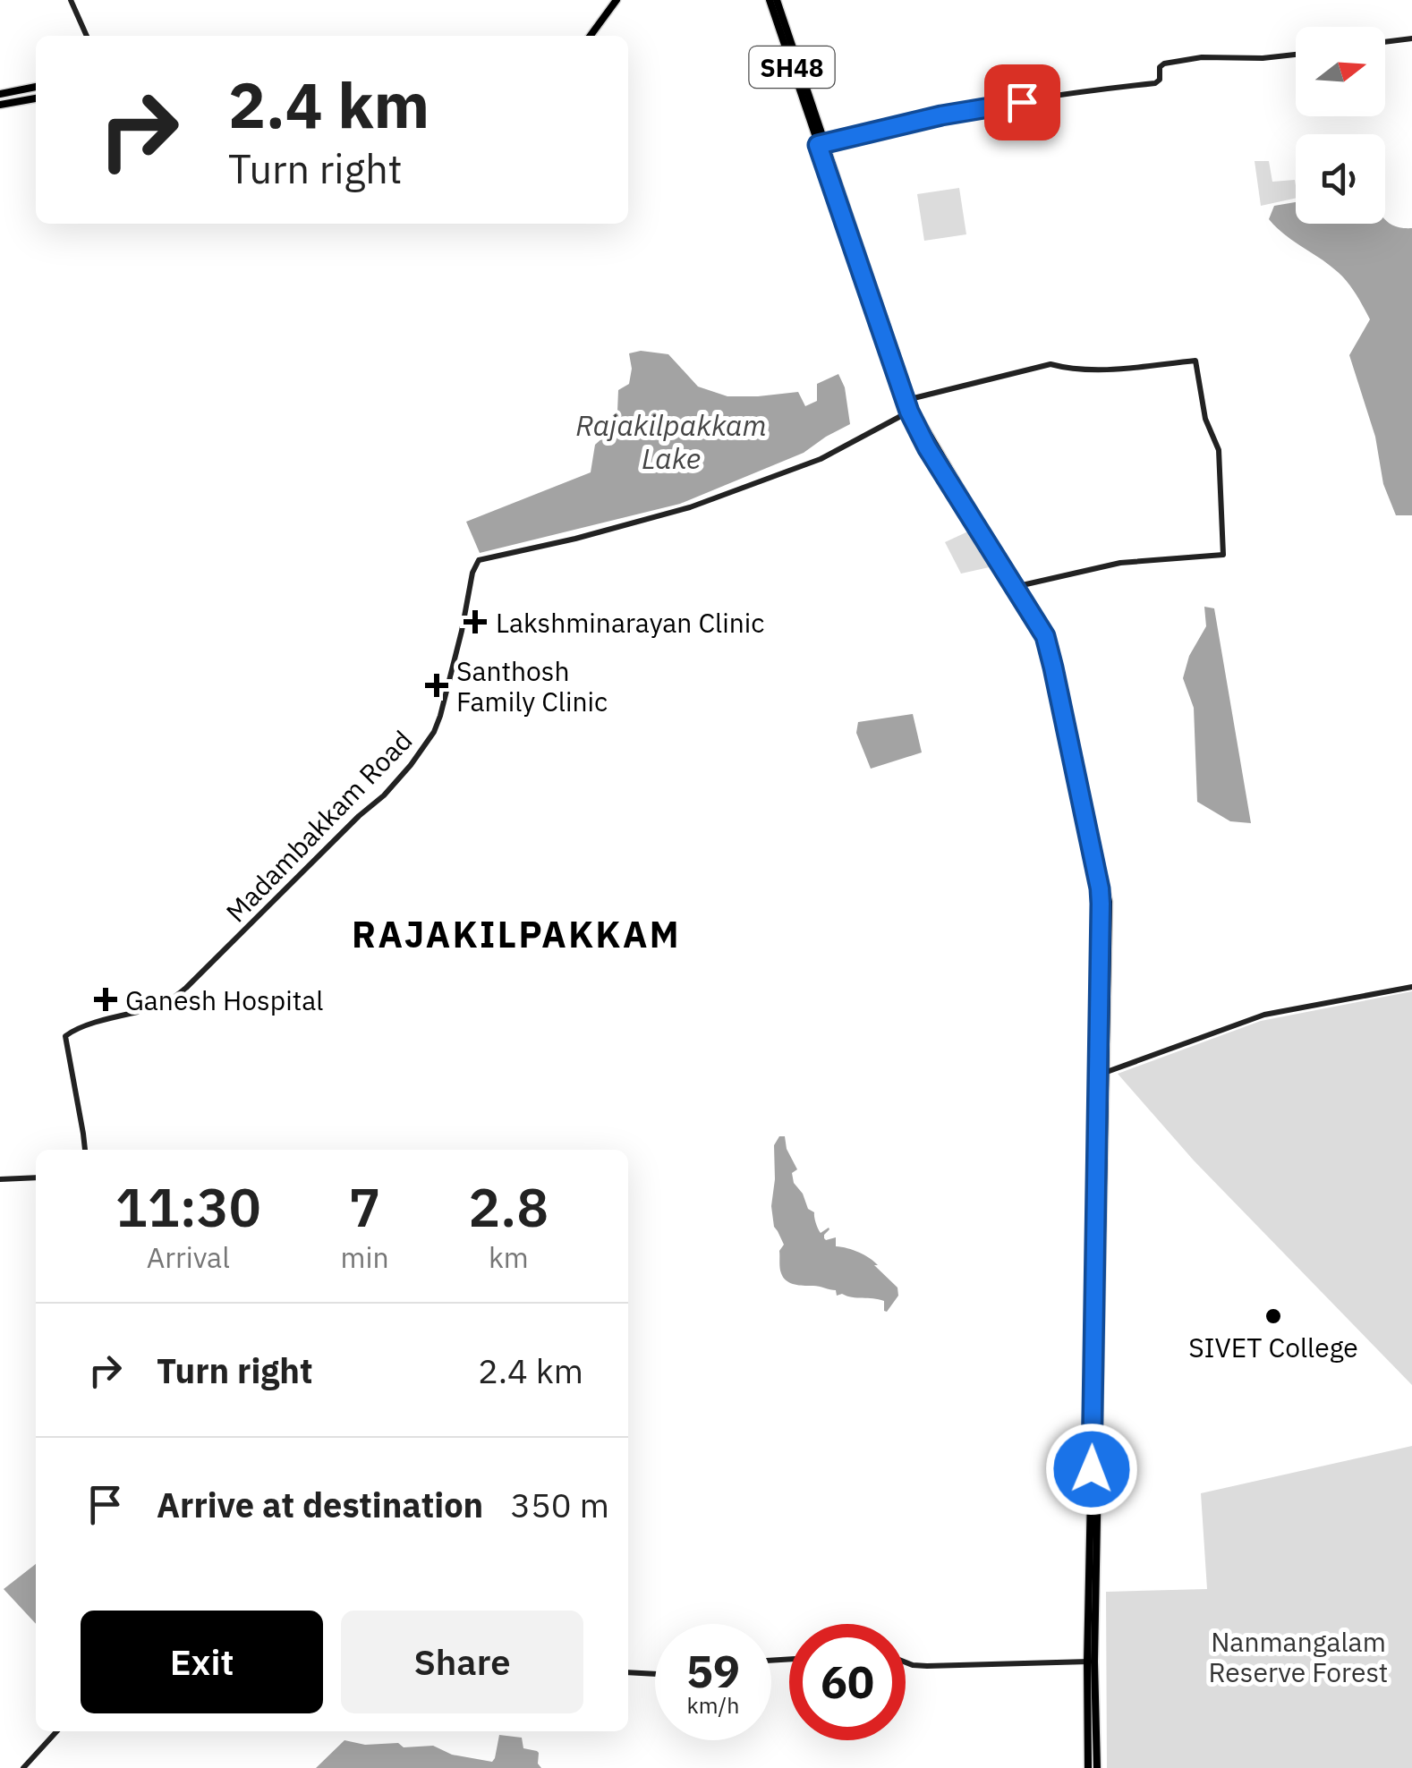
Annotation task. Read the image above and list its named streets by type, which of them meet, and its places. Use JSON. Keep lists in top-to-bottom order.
{
  "streets": {
    "main road": ["SH48"],
    "street": ["Madambakkam Road"]
  },
  "crossings": [
    ["SH48", "Madambakkam Road"]
  ],
  "districts": ["RAJAKILPAKKAM"],
  "water": ["Rajakilpakkam Lake"],
  "parks": ["Nanmangalam Reserve Forest"],
  "places": {
    "health": ["Lakshminarayan Clinic", "Santhosh Family Clinic", "Ganesh Hospital"],
    "other": ["SIVET College"]
  },
  "north": "right",
  "page": {
    "turn": ["2.4 km", "Turn right"],
    "eta": [
      "11:30",
      "Arrival",
      "7",
      "min",
      "2.8",
      "km"
    ],
    "list": [
      {
        "name": "Turn right",
        "value": "2.4 km"
      },
      {
        "name": "Arrive at destination",
        "value": "350 m"
      }
    ],
    "buttons": ["Exit", "Share"],
    "speed": "59 km/h",
    "limit": "60"
  }
}
